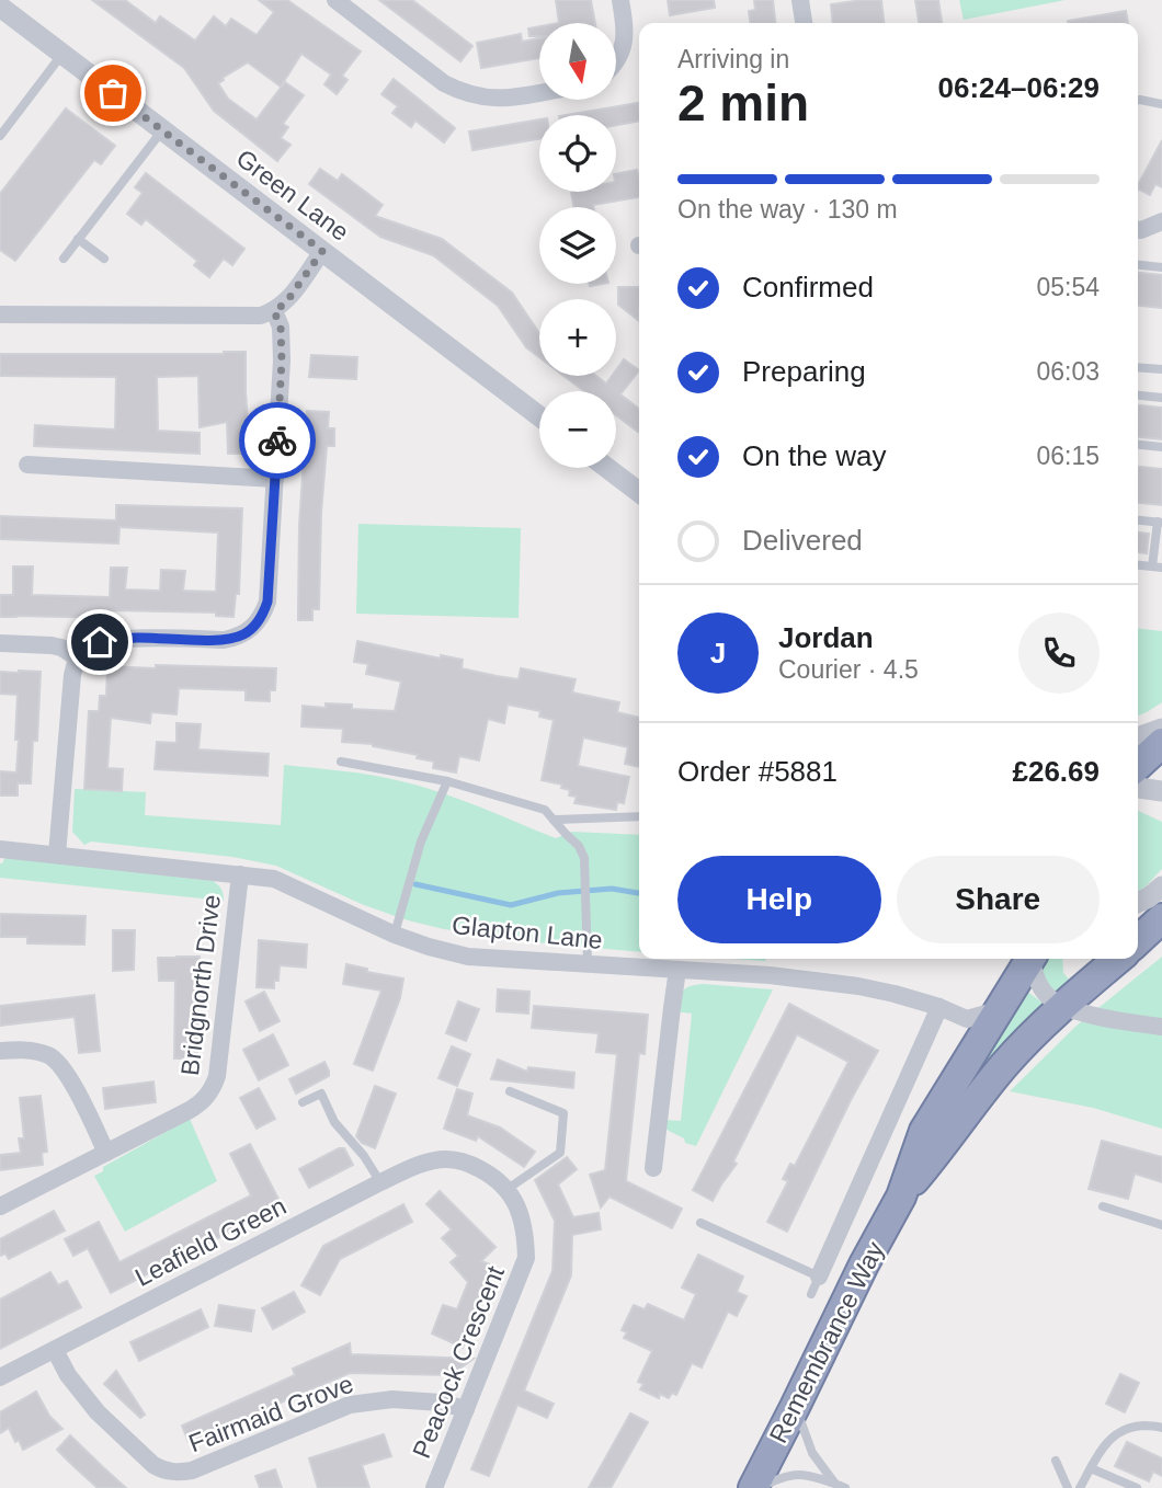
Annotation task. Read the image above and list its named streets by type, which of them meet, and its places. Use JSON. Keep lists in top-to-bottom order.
{
  "streets": {
    "highway": ["Remembrance Way"],
    "street": [
      "Green Lane",
      "Glapton Lane",
      "Bridgnorth Drive",
      "Leafield Green",
      "Peacock Crescent",
      "Fairmaid Grove"
    ]
  },
  "crossings": [
    ["Glapton Lane", "Bridgnorth Drive"],
    ["Leafield Green", "Peacock Crescent"],
    ["Leafield Green", "Fairmaid Grove"],
    ["Peacock Crescent", "Fairmaid Grove"]
  ],
  "north": "bottom",
  "page": {
    "map_buttons": ["+", "−"],
    "heading": ["2 min", "Arriving in", "06:24–06:29"],
    "panel": [
      "Jordan",
      "Courier · 4.5",
      "Order #5881",
      "£26.69"
    ],
    "bar": "On the way · 130 m",
    "list": [
      ["Confirmed", "05:54"],
      ["Preparing", "06:03"],
      ["On the way", "06:15"],
      "Delivered"
    ],
    "round": "J",
    "buttons": ["Help", "Share"]
  }
}
